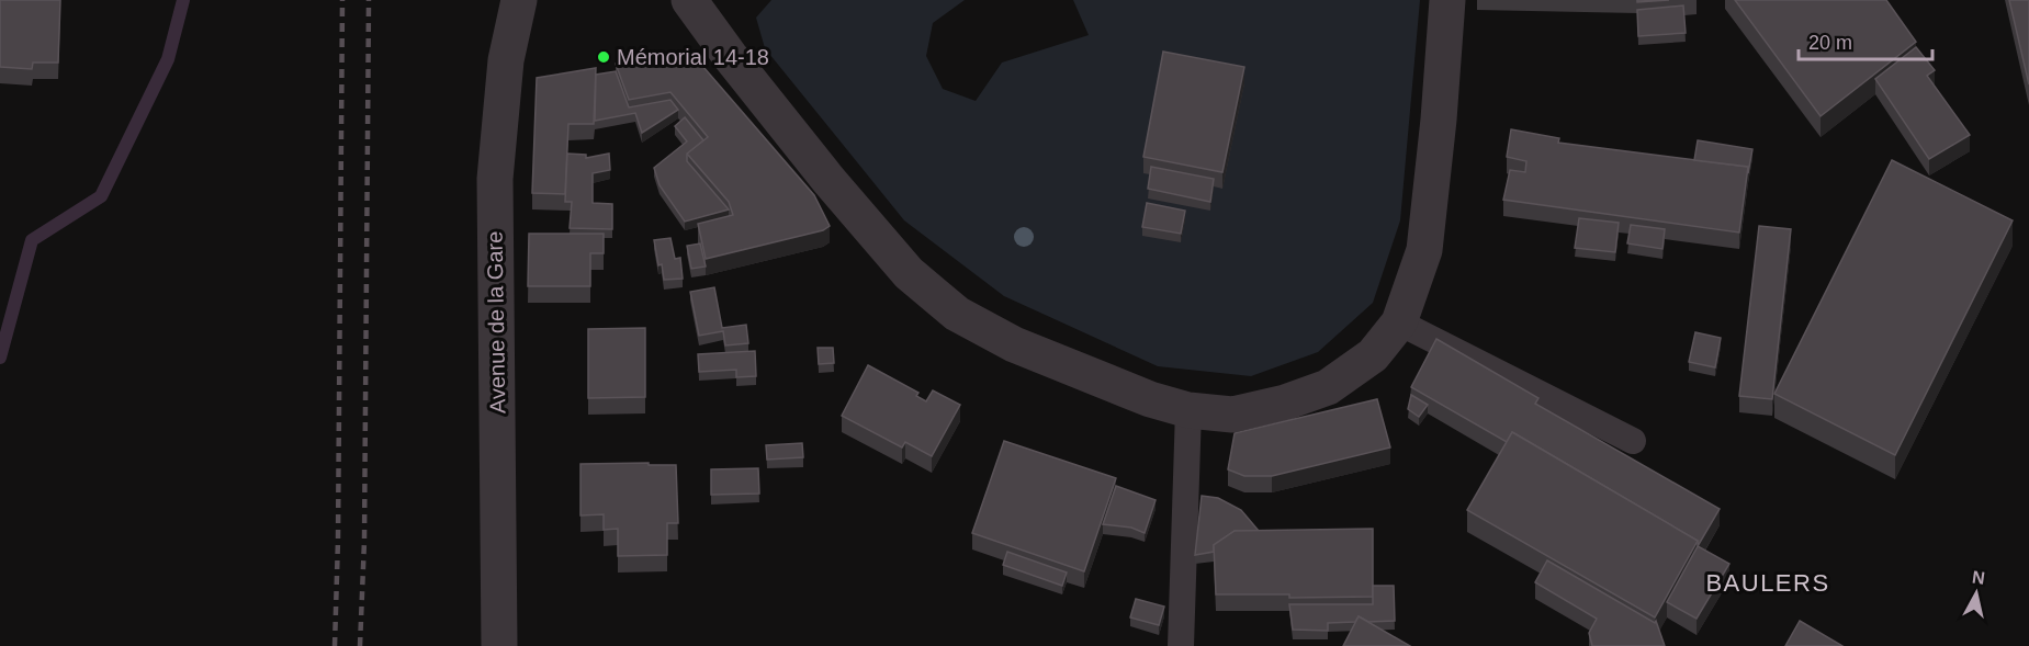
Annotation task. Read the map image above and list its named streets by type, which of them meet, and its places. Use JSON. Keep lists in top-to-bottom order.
{
  "streets": {
    "street": ["Avenue de la Gare"]
  },
  "districts": ["BAULERS"],
  "places": ["Mémorial 14-18"],
  "scale_bar": "20 m",
  "north": "top"
}
